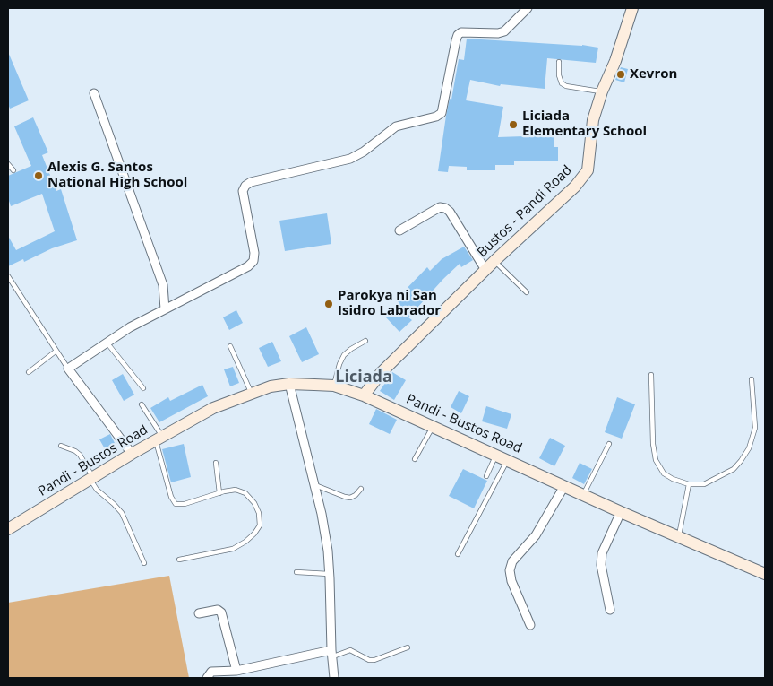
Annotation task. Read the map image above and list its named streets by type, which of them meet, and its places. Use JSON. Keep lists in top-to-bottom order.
{
  "streets": {
    "main road": ["Bustos - Pandi Road", "Pandi - Bustos Road"]
  },
  "crossings": [
    ["Bustos - Pandi Road", "Pandi - Bustos Road"]
  ],
  "districts": ["Liciada"],
  "places": [
    "Xevron",
    "Liciada Elementary School",
    "Alexis G. Santos National High School",
    "Parokya ni San Isidro Labrador"
  ]
}
